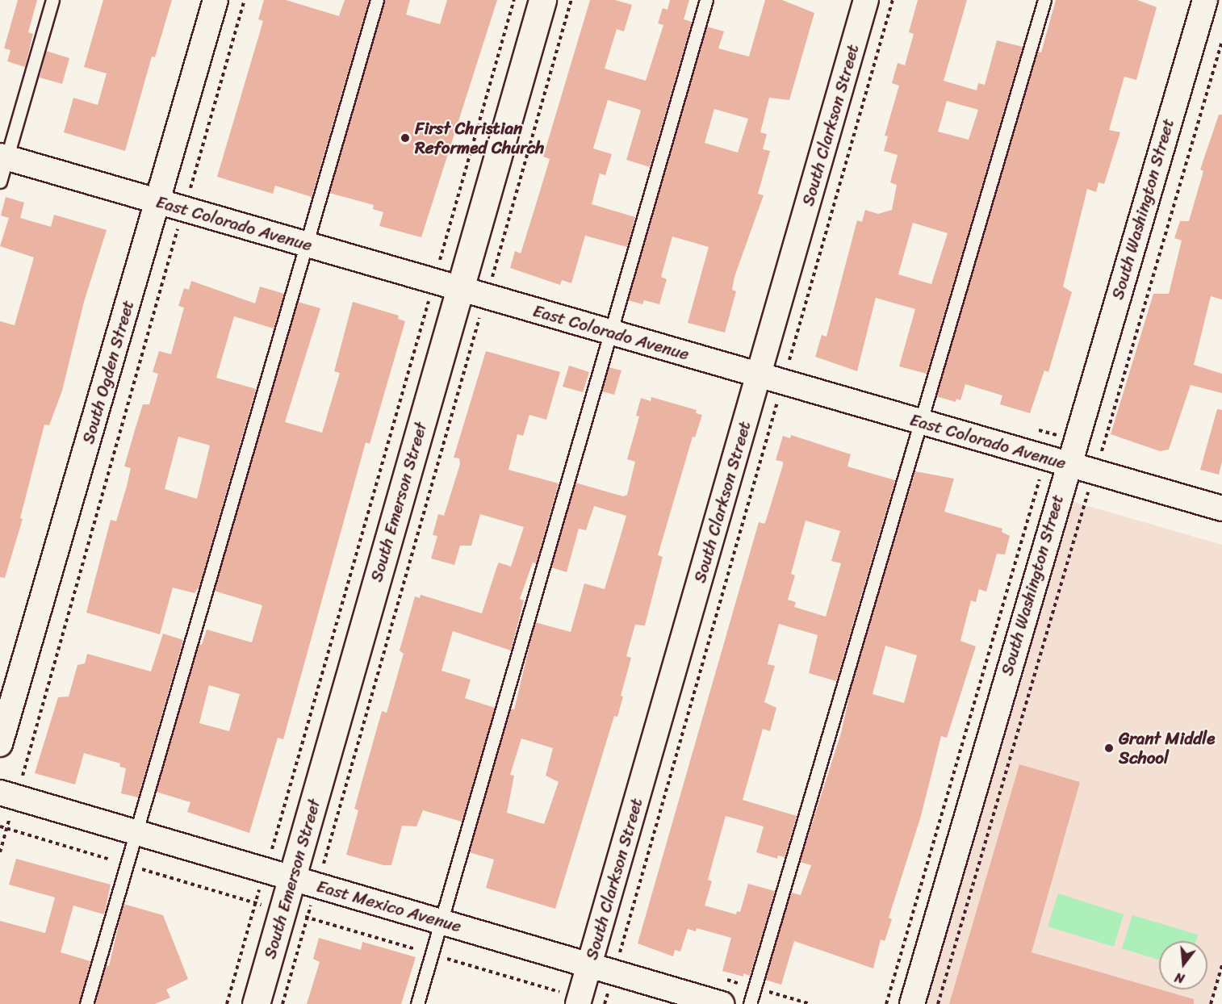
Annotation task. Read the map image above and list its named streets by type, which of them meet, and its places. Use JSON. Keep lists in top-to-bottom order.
{
  "streets": {
    "street": [
      "South Clarkson Street",
      "South Washington Street",
      "East Colorado Avenue",
      "South Ogden Street",
      "South Emerson Street",
      "East Mexico Avenue"
    ]
  },
  "crossings": [
    ["South Clarkson Street", "East Colorado Avenue"],
    ["South Clarkson Street", "East Mexico Avenue"],
    ["South Washington Street", "East Colorado Avenue"],
    ["East Colorado Avenue", "South Ogden Street"],
    ["East Colorado Avenue", "South Emerson Street"],
    ["South Emerson Street", "East Mexico Avenue"]
  ],
  "places": ["First Christian Reformed Church", "Grant Middle School"],
  "north": "bottom"
}
